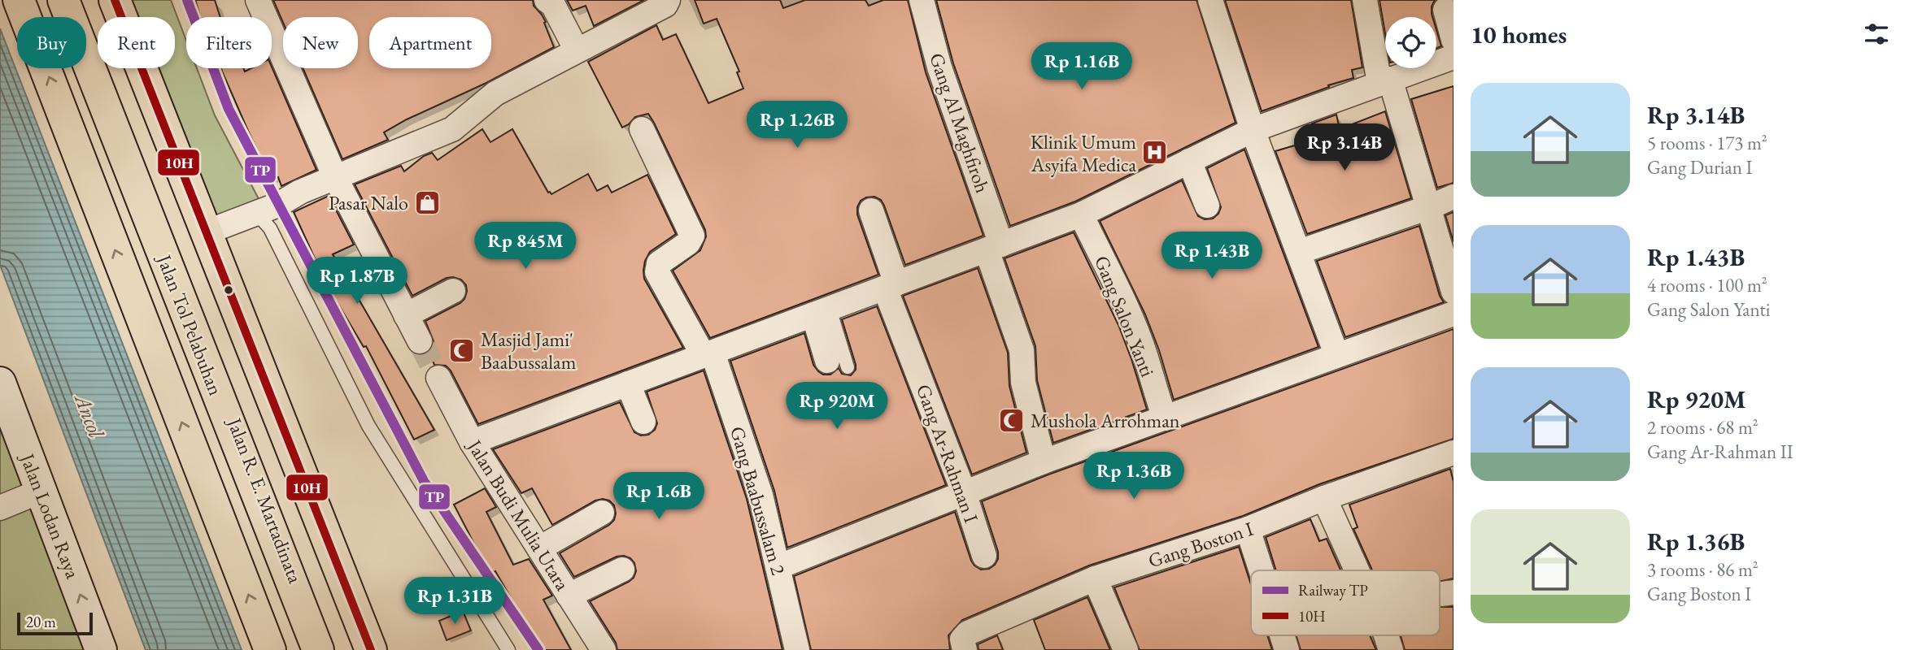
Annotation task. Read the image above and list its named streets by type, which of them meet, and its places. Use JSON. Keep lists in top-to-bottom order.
{
  "streets": {
    "highway": ["Jalan Tol Pelabuhan", "Jalan R. E. Martadinata"],
    "main road": ["Jalan Lodan Raya"],
    "street": [
      "Gang Al Maghfiroh",
      "Gang Salon Yanti",
      "Gang Ar-Rahman I",
      "Gang Baabussalam 2",
      "Jalan Budi Mulia Utara",
      "Gang Boston I"
    ]
  },
  "one_way": ["Jalan Lodan Raya"],
  "water": ["Ancol"],
  "places": {
    "hospital": ["Klinik Umum Asyifa Medica"],
    "shop": ["Pasar Nalo"],
    "mosque": ["Masjid Jami' Baabussalam", "Mushola Arrohman"]
  },
  "lines": ["rail line TP", "transit line 10H"],
  "legend": ["Railway TP", "10H"],
  "scale_bar": "20 m",
  "page": {
    "heading": "10 homes",
    "chip": [
      "Buy",
      "Rent",
      "Filters",
      "New",
      "Apartment"
    ],
    "price": [
      "Rp 1.16B",
      "Rp 1.26B",
      "Rp 3.14B",
      "Rp 845M",
      "Rp 1.43B",
      "Rp 1.87B",
      "Rp 920M",
      "Rp 1.36B",
      "Rp 1.6B",
      "Rp 1.31B"
    ],
    "list": [
      {
        "name": "Rp 3.14B",
        "note": "5 rooms · 173 m² · Gang Durian I"
      },
      {
        "name": "Rp 1.43B",
        "note": "4 rooms · 100 m² · Gang Salon Yanti"
      },
      {
        "name": "Rp 920M",
        "note": "2 rooms · 68 m² · Gang Ar-Rahman II"
      },
      {
        "name": "Rp 1.36B",
        "note": "3 rooms · 86 m² · Gang Boston I"
      }
    ],
    "scale": "20 m"
  }
}
